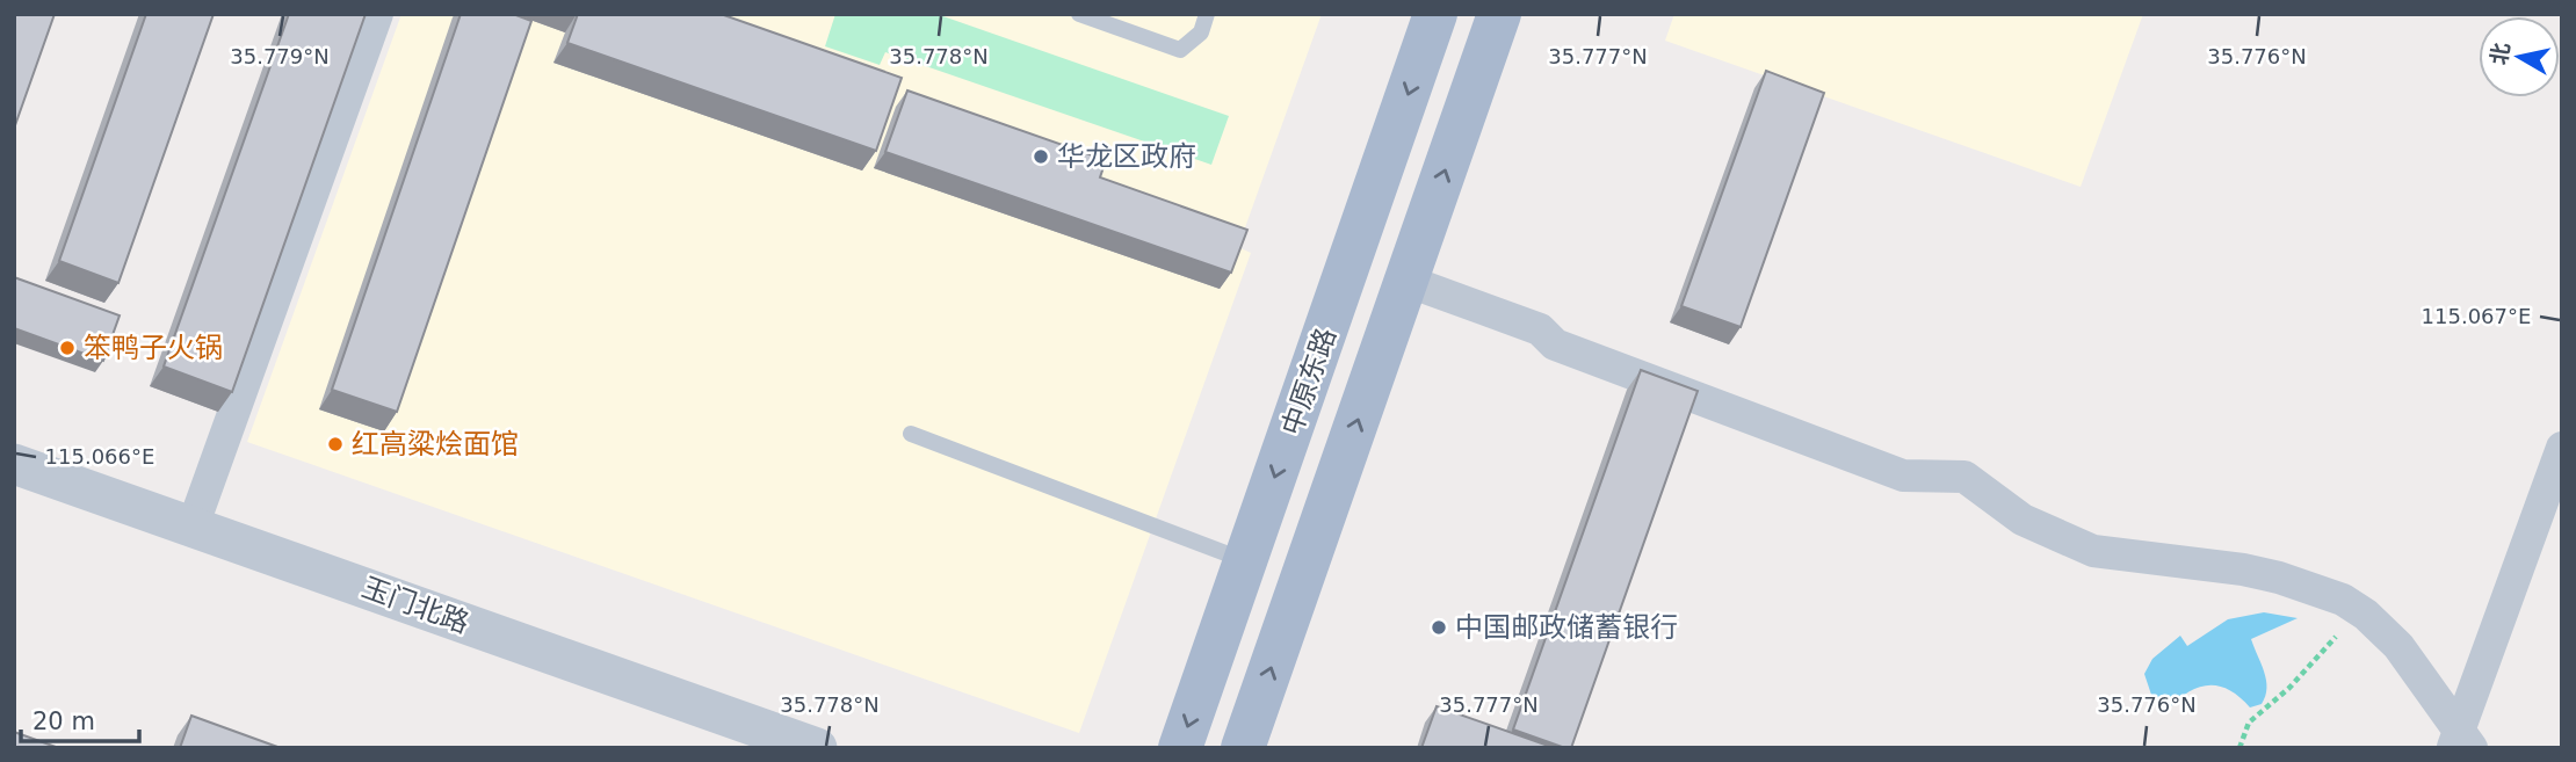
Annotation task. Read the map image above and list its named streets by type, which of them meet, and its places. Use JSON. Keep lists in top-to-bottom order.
{
  "streets": {
    "main road": ["中原东路"],
    "street": ["玉门北路"]
  },
  "places": [
    "华龙区政府",
    "笨鸭子火锅",
    "红高粱烩面馆",
    "中国邮政储蓄银行"
  ],
  "scale_bar": "20 m",
  "north": "left",
  "coordinates": [
    "35.779°N",
    "35.778°N",
    "35.777°N",
    "35.776°N",
    "115.067°E",
    "115.066°E"
  ]
}
